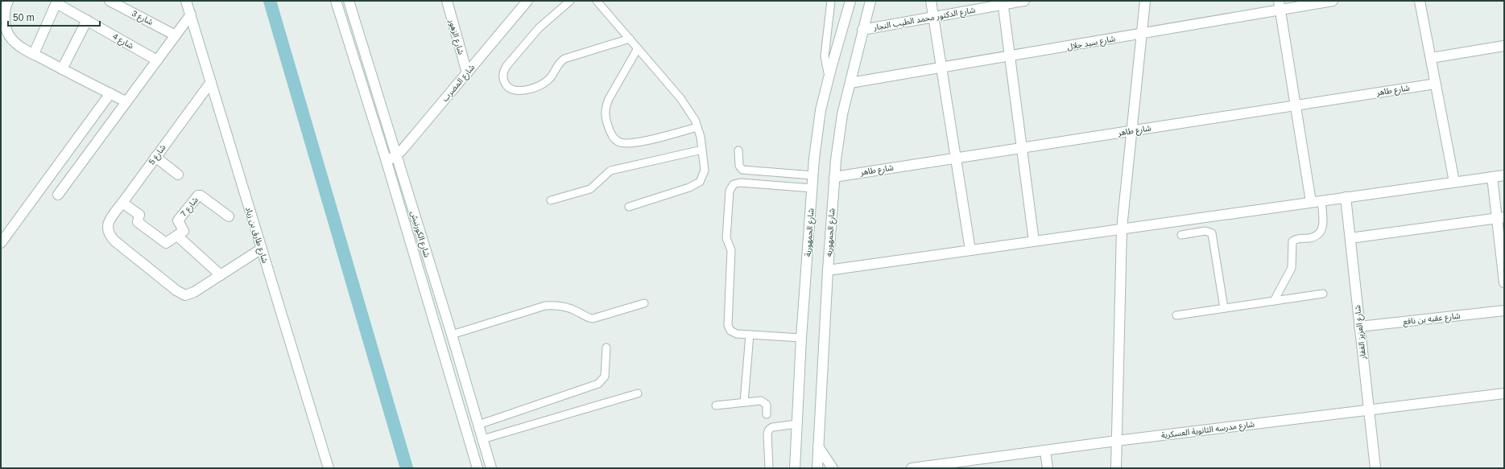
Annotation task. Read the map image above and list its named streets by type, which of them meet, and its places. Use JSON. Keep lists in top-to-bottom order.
{
  "streets": {
    "street": [
      "شارع 3",
      "شارع الدكتور محمد الطيب النجار",
      "شارع الزهور",
      "شارع 4",
      "شارع سيد جلال",
      "شارع المضرب",
      "شارع طاهر",
      "شارع 5",
      "شارع 7",
      "شارع الجمهورية",
      "شارع الجمهوريه",
      "شارع الكورنيش",
      "شارع طارق بن زياد",
      "شارع عقبه بن نافع",
      "شارع العزيز الغفار",
      "شارع مدرسه الثانوية العسكرية"
    ]
  },
  "crossings": [
    ["شارع الدكتور محمد الطيب النجار", "شارع الجمهوريه"],
    ["شارع الزهور", "شارع المضرب"],
    ["شارع سيد جلال", "شارع الجمهوريه"],
    ["شارع المضرب", "شارع الكورنيش"],
    ["شارع طاهر", "شارع الجمهوريه"],
    ["شارع 5", "شارع طارق بن زياد"],
    ["شارع عقبه بن نافع", "شارع العزيز الغفار"],
    ["شارع العزيز الغفار", "شارع مدرسه الثانوية العسكرية"]
  ],
  "scale_bar": "50 m"
}
